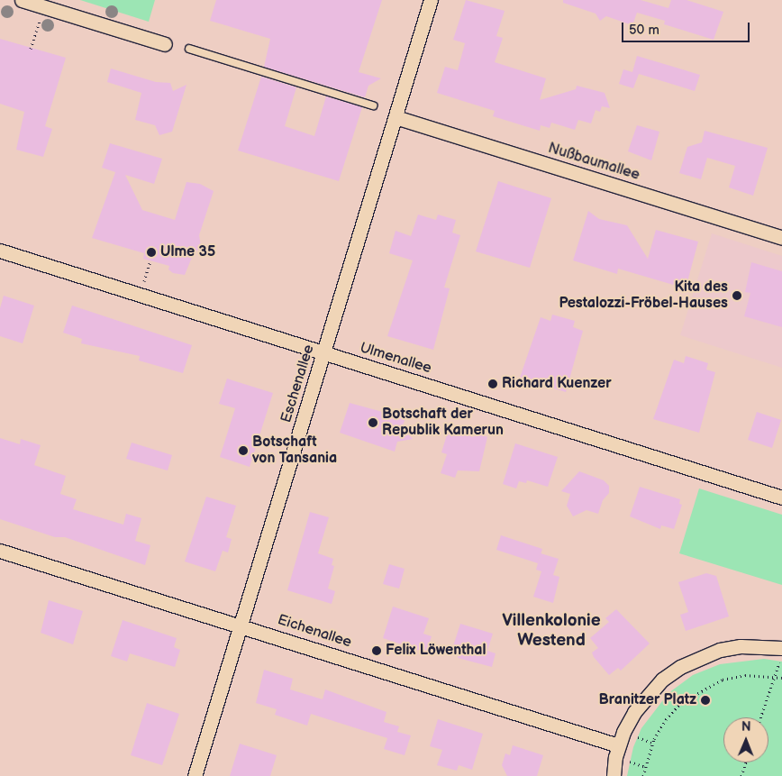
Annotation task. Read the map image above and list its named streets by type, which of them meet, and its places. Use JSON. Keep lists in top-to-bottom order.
{
  "streets": {
    "street": [
      "Nußbaumallee",
      "Ulmenallee",
      "Eschenallee",
      "Eichenallee"
    ]
  },
  "crossings": [
    ["Nußbaumallee", "Eschenallee"],
    ["Ulmenallee", "Eschenallee"],
    ["Eschenallee", "Eichenallee"]
  ],
  "districts": ["Villenkolonie Westend"],
  "places": [
    "Ulme 35",
    "Kita des Pestalozzi-Fröbel-Hauses",
    "Richard Kuenzer",
    "Botschaft der Republik Kamerun",
    "Botschaft von Tansania",
    "Felix Löwenthal",
    "Branitzer Platz"
  ],
  "scale_bar": "50 m",
  "north": "top"
}
